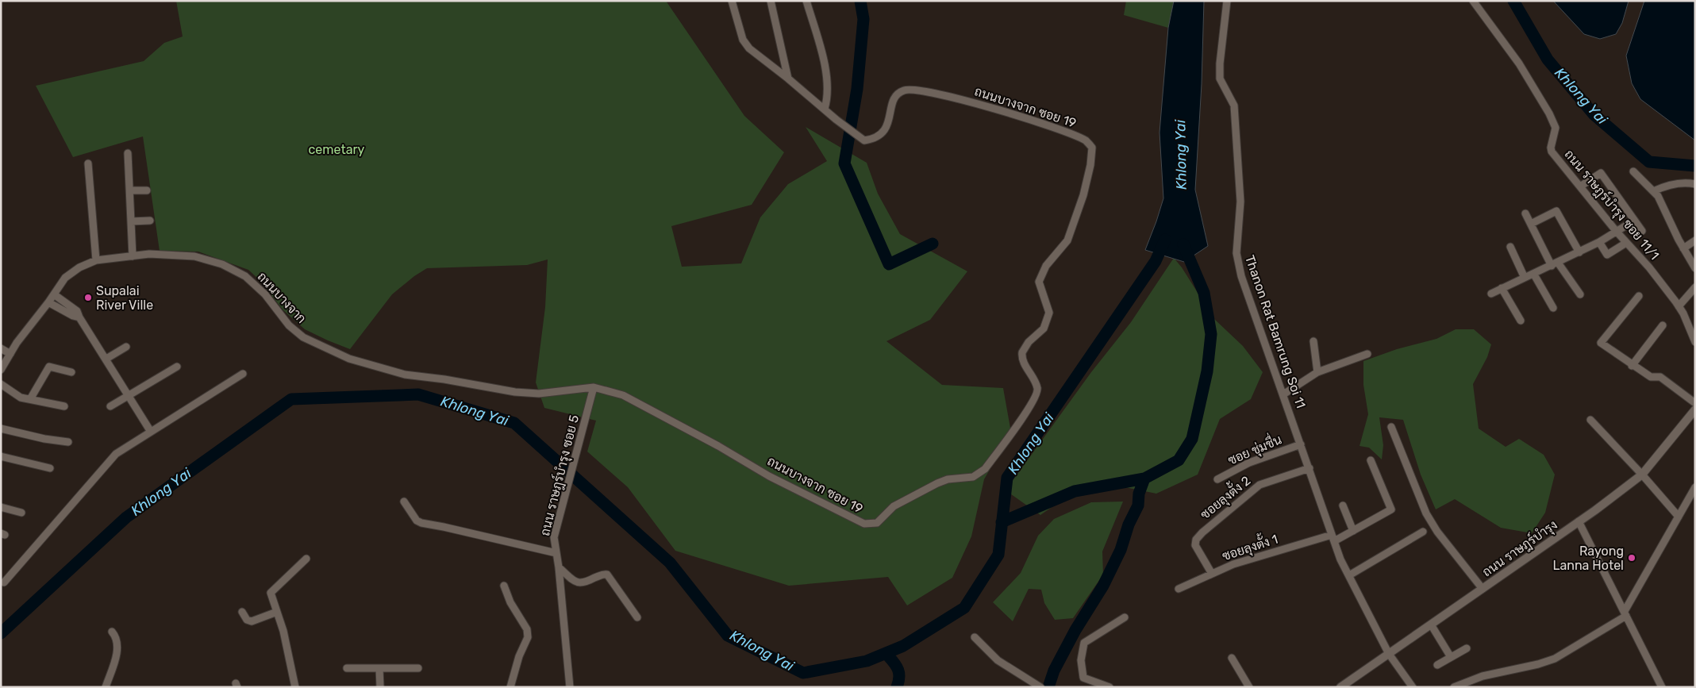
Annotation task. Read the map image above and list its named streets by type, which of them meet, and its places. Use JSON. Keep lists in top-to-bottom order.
{
  "streets": {
    "street": [
      "ถนนบางจาก ซอย 19",
      "ถนน ราษฎร์บำรุง ซอย 11/1",
      "ถนนบางจาก",
      "Thanon Rat Bamrung Soi 11",
      "ซอย ชุ่มชื่น",
      "ถนน ราษฎร์บำรุง ซอย 5",
      "ซอยลุงตั้ง 2",
      "ซอยลุงตั้ง 1",
      "ถนน ราษฎร์บำรุง"
    ]
  },
  "crossings": [
    ["ถนนบางจาก ซอย 19", "ถนนบางจาก"],
    ["ถนนบางจาก ซอย 19", "ถนน ราษฎร์บำรุง ซอย 5"],
    ["ถนนบางจาก", "ถนน ราษฎร์บำรุง ซอย 5"],
    ["Thanon Rat Bamrung Soi 11", "ซอย ชุ่มชื่น"],
    ["Thanon Rat Bamrung Soi 11", "ซอยลุงตั้ง 2"],
    ["Thanon Rat Bamrung Soi 11", "ซอยลุงตั้ง 1"],
    ["Thanon Rat Bamrung Soi 11", "ถนน ราษฎร์บำรุง"],
    ["ซอยลุงตั้ง 2", "ซอยลุงตั้ง 1"]
  ],
  "water": ["Khlong Yai"],
  "parks": ["cemetary"],
  "places": ["Supalai River Ville", "Rayong Lanna Hotel"]
}
